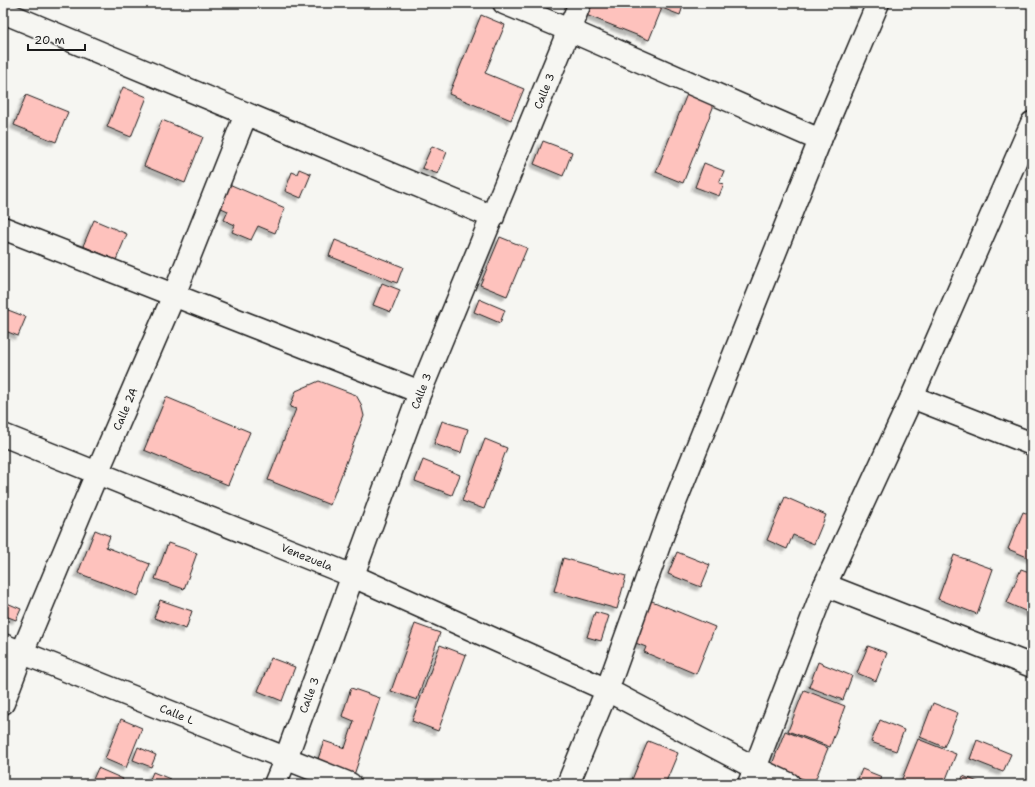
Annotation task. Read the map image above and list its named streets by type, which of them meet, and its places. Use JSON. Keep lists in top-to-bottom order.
{
  "streets": {
    "street": [
      "Calle 3",
      "Calle 2A",
      "Venezuela",
      "Calle L"
    ]
  },
  "crossings": [
    ["Calle 3", "Venezuela"],
    ["Calle 3", "Calle L"],
    ["Calle 2A", "Venezuela"],
    ["Calle 2A", "Calle L"]
  ],
  "scale_bar": "20 m"
}
